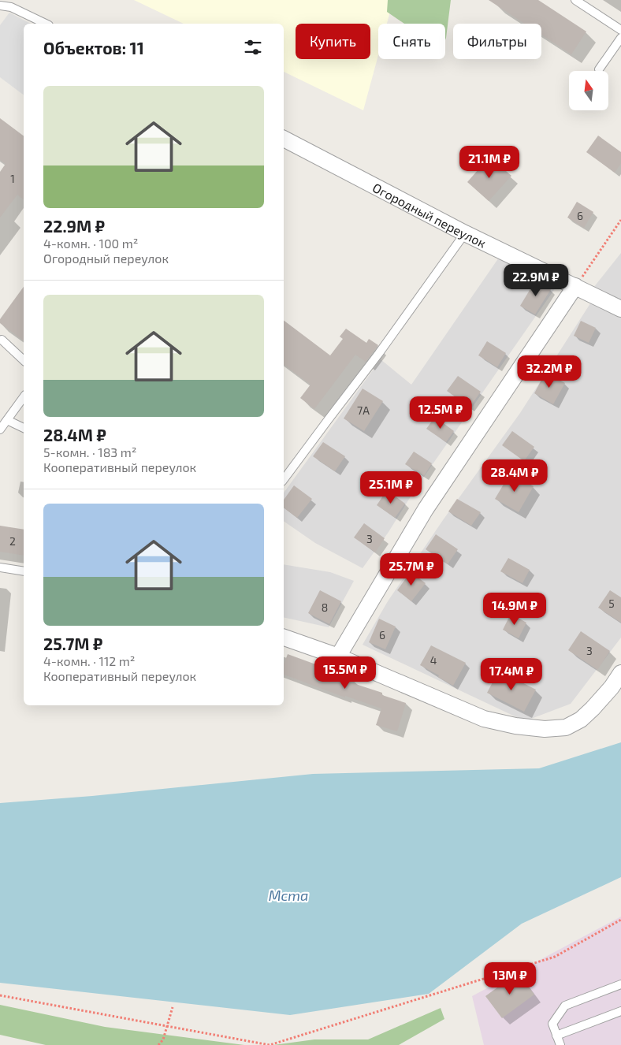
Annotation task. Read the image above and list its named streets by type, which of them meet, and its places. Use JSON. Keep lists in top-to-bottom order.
{
  "streets": {
    "street": ["Огородный переулок"]
  },
  "water": ["Мста"],
  "house_numbers": [
    "1",
    "6",
    "7А",
    "3",
    "2",
    "5",
    "8",
    "6",
    "3",
    "4"
  ],
  "north": "top",
  "page": {
    "chip": ["Купить", "Снять", "Фильтры"],
    "heading": "Объектов: 11",
    "list": [
      {
        "name": "22.9M ₽",
        "note": "4-комн. · 100 m² · Огородный переулок"
      },
      {
        "name": "28.4M ₽",
        "note": "5-комн. · 183 m² · Кооперативный переулок"
      },
      {
        "name": "25.7M ₽",
        "note": "4-комн. · 112 m² · Кооперативный переулок"
      }
    ],
    "price": [
      "21.1M ₽",
      "22.9M ₽",
      "32.2M ₽",
      "12.5M ₽",
      "28.4M ₽",
      "25.1M ₽",
      "25.7M ₽",
      "14.9M ₽",
      "15.5M ₽",
      "17.4M ₽",
      "13M ₽"
    ]
  }
}
